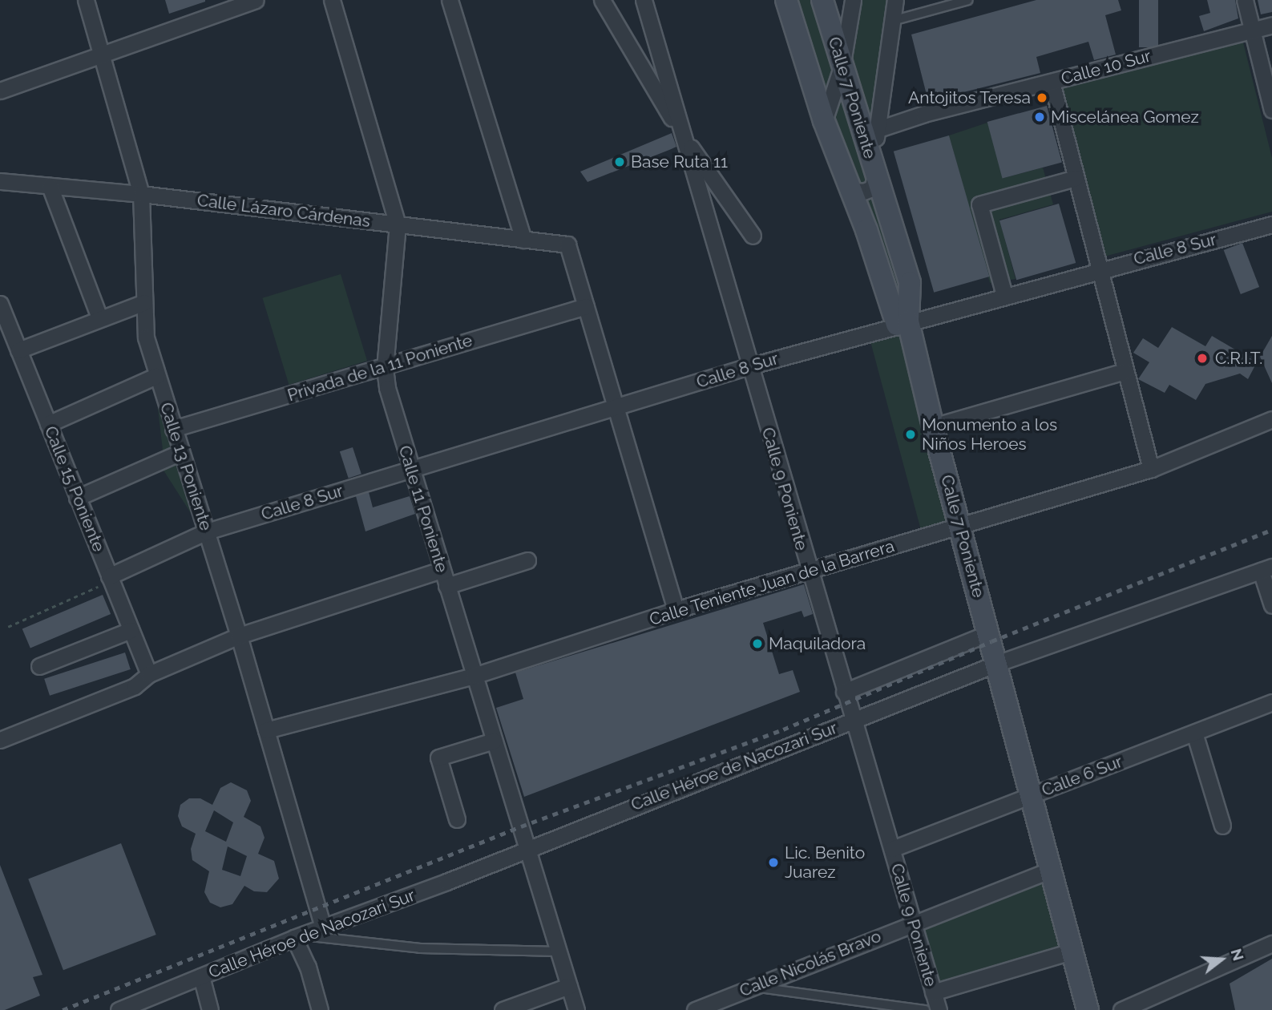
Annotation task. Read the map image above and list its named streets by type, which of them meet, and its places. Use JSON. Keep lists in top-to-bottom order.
{
  "streets": {
    "main road": ["Calle 7 Poniente"],
    "street": [
      "Calle 10 Sur",
      "Calle Lázaro Cárdenas",
      "Calle 8 Sur",
      "Privada de la 11 Poniente",
      "Calle 13 Poniente",
      "Calle 15 Poniente",
      "Calle 9 Poniente",
      "Calle 11 Poniente",
      "Calle Teniente Juan de la Barrera",
      "Calle Héroe de Nacozari Sur",
      "Calle 6 Sur",
      "Calle Nicolás Bravo"
    ]
  },
  "crossings": [
    ["Calle 7 Poniente", "Calle 8 Sur"],
    ["Calle 7 Poniente", "Calle Teniente Juan de la Barrera"],
    ["Calle 7 Poniente", "Calle Héroe de Nacozari Sur"],
    ["Calle 7 Poniente", "Calle 6 Sur"],
    ["Calle 7 Poniente", "Calle Nicolás Bravo"],
    ["Calle Lázaro Cárdenas", "Privada de la 11 Poniente"],
    ["Calle Lázaro Cárdenas", "Calle 13 Poniente"],
    ["Calle Lázaro Cárdenas", "Calle 11 Poniente"],
    ["Calle 8 Sur", "Calle 13 Poniente"],
    ["Calle 8 Sur", "Calle 15 Poniente"],
    ["Calle 8 Sur", "Calle 9 Poniente"],
    ["Calle 8 Sur", "Calle 11 Poniente"],
    ["Privada de la 11 Poniente", "Calle 13 Poniente"],
    ["Privada de la 11 Poniente", "Calle 11 Poniente"],
    ["Calle 13 Poniente", "Calle Teniente Juan de la Barrera"],
    ["Calle 13 Poniente", "Calle Héroe de Nacozari Sur"],
    ["Calle 9 Poniente", "Calle Teniente Juan de la Barrera"],
    ["Calle 9 Poniente", "Calle Héroe de Nacozari Sur"],
    ["Calle 9 Poniente", "Calle 6 Sur"],
    ["Calle 9 Poniente", "Calle Nicolás Bravo"],
    ["Calle 11 Poniente", "Calle Teniente Juan de la Barrera"],
    ["Calle 11 Poniente", "Calle Héroe de Nacozari Sur"]
  ],
  "places": [
    "Antojitos Teresa",
    "Miscelánea Gomez",
    "Base Ruta 11",
    "C.R.I.T.",
    "Monumento a los Niños Heroes",
    "Maquiladora",
    "Lic. Benito Juarez"
  ],
  "north": "right"
}
